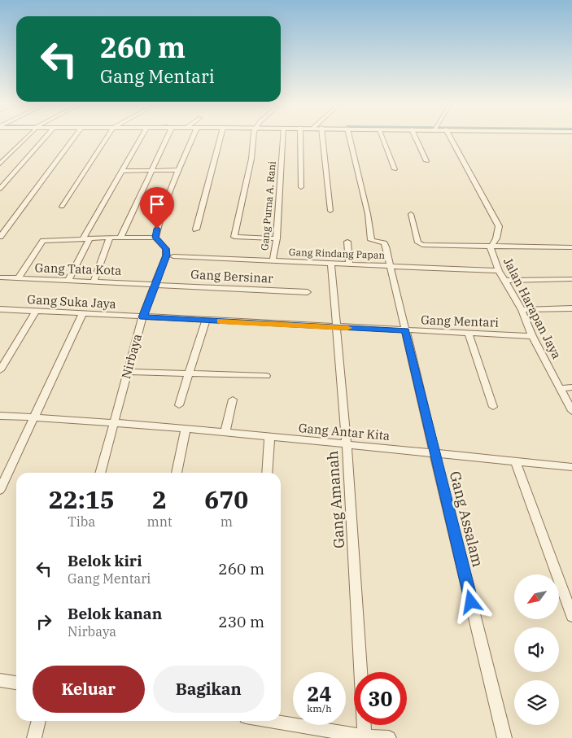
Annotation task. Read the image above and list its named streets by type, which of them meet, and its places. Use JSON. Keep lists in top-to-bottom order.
{
  "streets": {
    "street": [
      "Gang Purna A. Rani",
      "Gang Rindang Papan",
      "Gang Tata Kota",
      "Gang Bersinar",
      "Gang Suka Jaya",
      "Jalan Harapan Jaya",
      "Gang Mentari",
      "Nirbaya",
      "Gang Antar Kita",
      "Gang Amanah",
      "Gang Assalam"
    ]
  },
  "crossings": [
    ["Gang Purna A. Rani", "Gang Rindang Papan"],
    ["Gang Rindang Papan", "Jalan Harapan Jaya"],
    ["Gang Rindang Papan", "Nirbaya"],
    ["Gang Rindang Papan", "Gang Amanah"],
    ["Gang Rindang Papan", "Gang Assalam"],
    ["Gang Tata Kota", "Gang Bersinar"],
    ["Gang Tata Kota", "Nirbaya"],
    ["Gang Bersinar", "Nirbaya"],
    ["Gang Suka Jaya", "Gang Mentari"],
    ["Gang Suka Jaya", "Nirbaya"],
    ["Jalan Harapan Jaya", "Gang Mentari"],
    ["Gang Mentari", "Nirbaya"],
    ["Gang Mentari", "Gang Amanah"],
    ["Gang Mentari", "Gang Assalam"],
    ["Nirbaya", "Gang Antar Kita"],
    ["Gang Antar Kita", "Gang Amanah"],
    ["Gang Antar Kita", "Gang Assalam"]
  ],
  "north": "bottom left",
  "page": {
    "turn": ["260 m", "Gang Mentari"],
    "eta": [
      "22:15",
      "Tiba",
      "2",
      "mnt",
      "670",
      "m"
    ],
    "list": [
      {
        "name": "Belok kiri",
        "note": "Gang Mentari",
        "value": "260 m"
      },
      {
        "name": "Belok kanan",
        "note": "Nirbaya",
        "value": "230 m"
      }
    ],
    "buttons": ["Keluar", "Bagikan"],
    "speed": "24 km/h",
    "limit": "30"
  }
}
